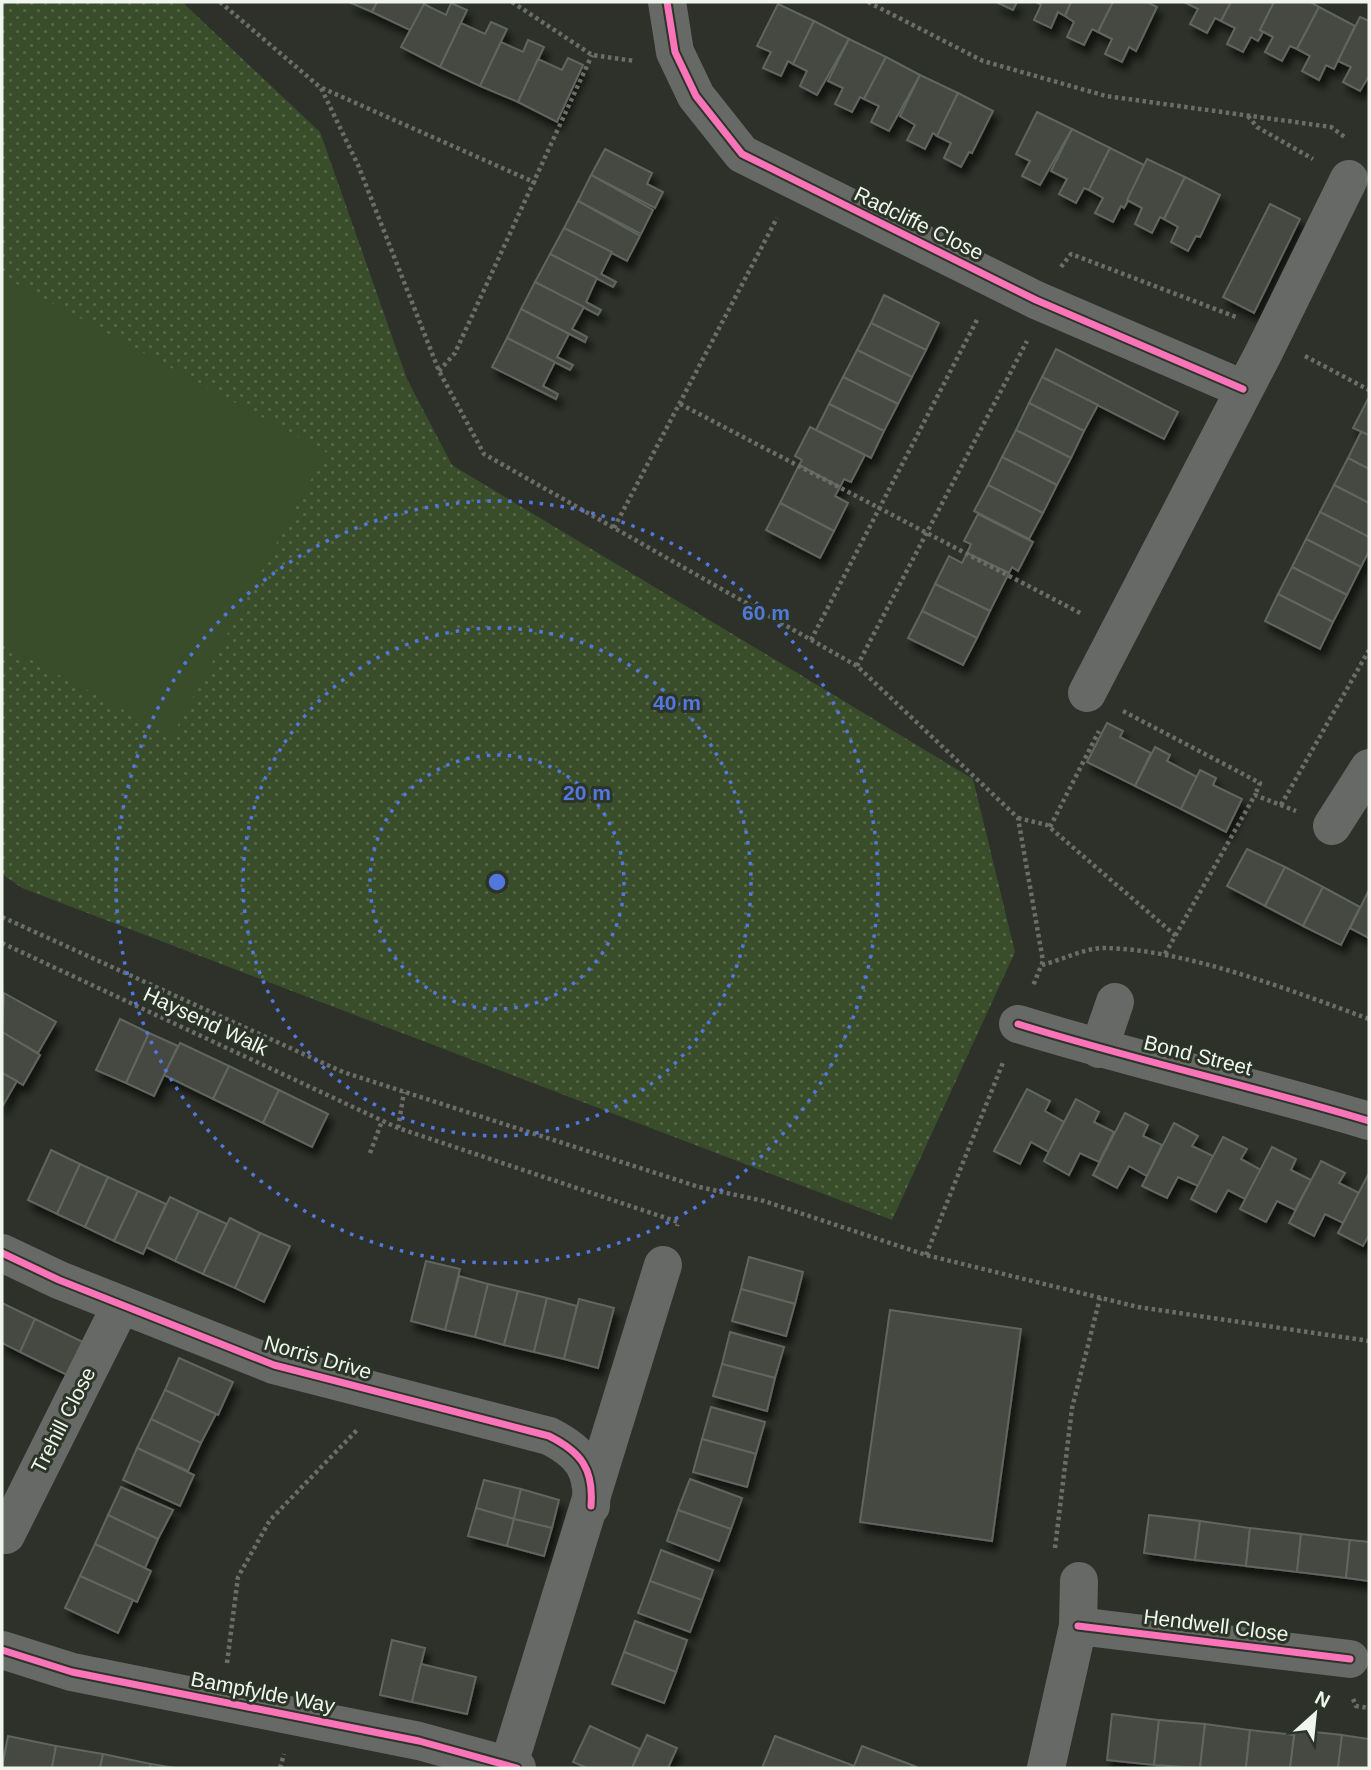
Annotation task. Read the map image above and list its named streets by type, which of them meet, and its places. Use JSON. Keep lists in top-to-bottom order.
{
  "streets": {
    "street": [
      "Radcliffe Close",
      "Bond Street",
      "Norris Drive",
      "Trehill Close",
      "Hendwell Close",
      "Bampfylde Way"
    ],
    "path": ["Haysend Walk"]
  },
  "crossings": [
    ["Haysend Walk", "Norris Drive"],
    ["Norris Drive", "Trehill Close"],
    ["Norris Drive", "Bampfylde Way"]
  ],
  "north": "top right",
  "rings": ["60 m", "40 m", "20 m"]
}
